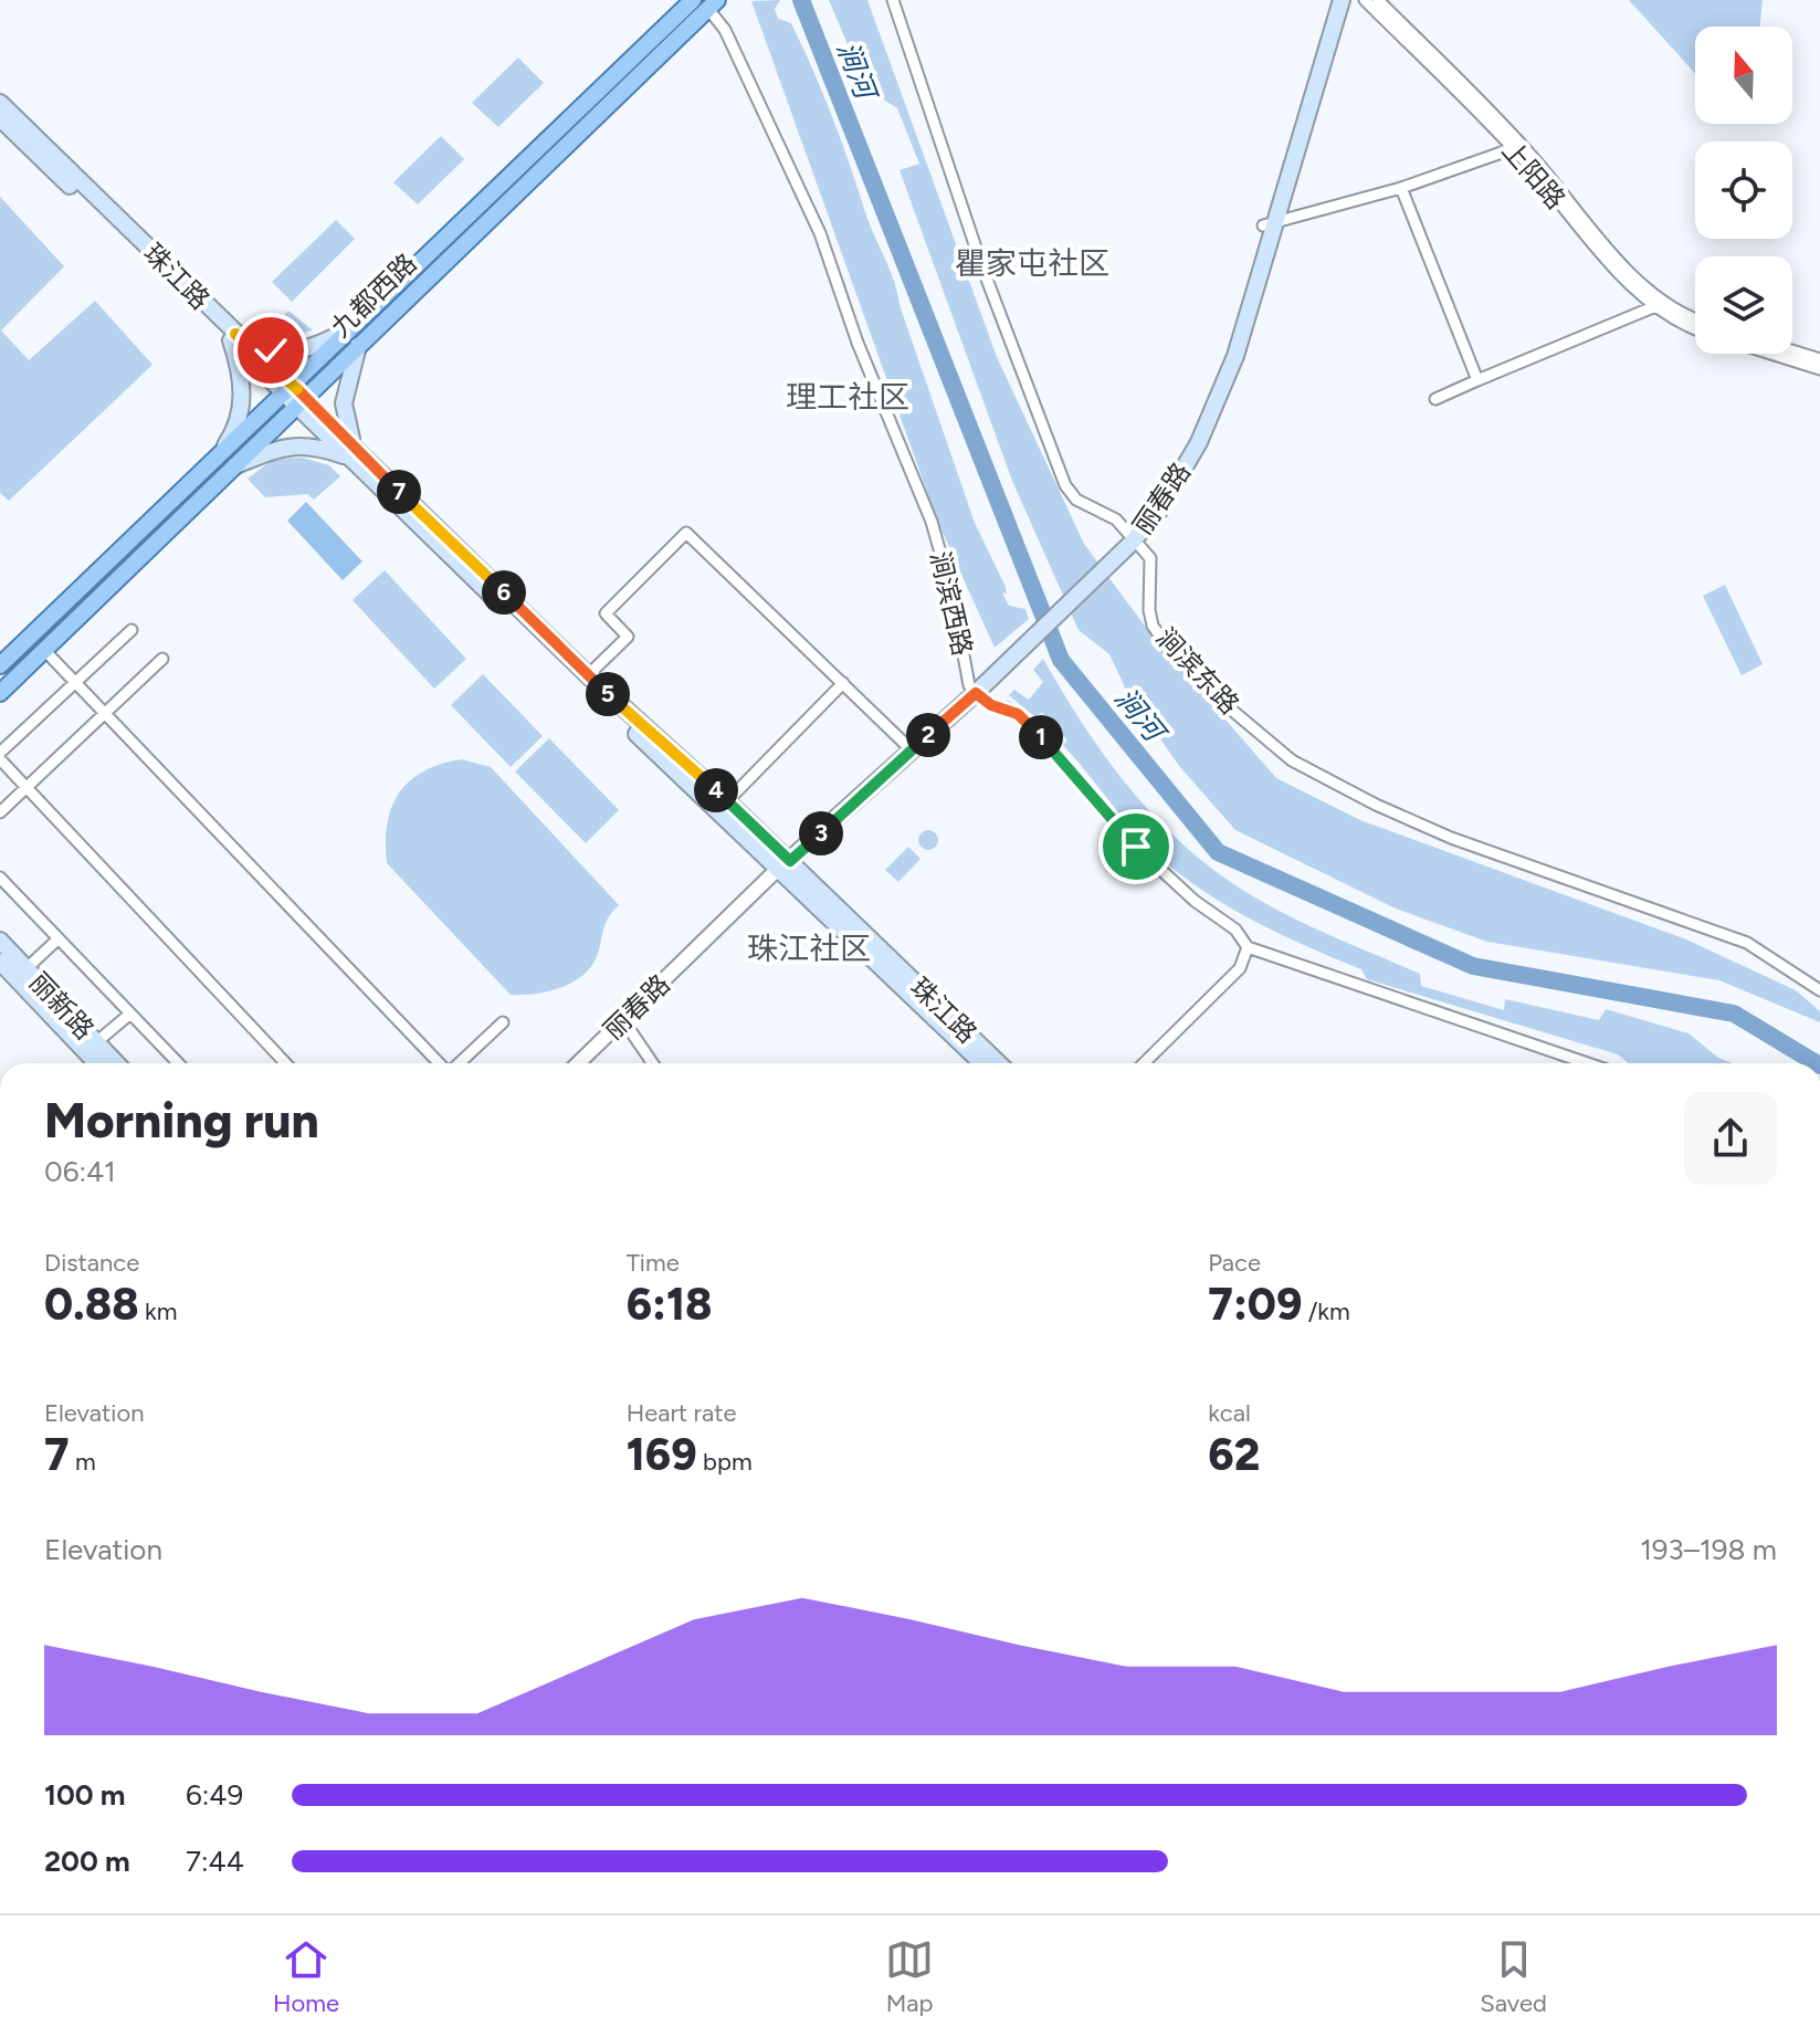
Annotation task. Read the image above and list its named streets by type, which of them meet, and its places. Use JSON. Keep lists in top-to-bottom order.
{
  "streets": {
    "main road": [
      "珠江路",
      "九都西路",
      "丽春路",
      "丽新路"
    ],
    "street": ["上阳路", "涧滨西路", "涧滨东路"]
  },
  "crossings": [
    ["珠江路", "九都西路"],
    ["珠江路", "丽春路"],
    ["九都西路", "涧滨西路"],
    ["丽春路", "涧滨西路"],
    ["丽春路", "涧滨东路"]
  ],
  "districts": ["瞿家屯社区", "理工社区", "珠江社区"],
  "water": ["涧河"],
  "north": "top",
  "page": {
    "pins": [
      "7",
      "6",
      "5",
      "2",
      "1",
      "4",
      "3"
    ],
    "heading": ["Morning run", "06:41"],
    "stats": [
      ["Distance", "0.88 km"],
      ["Time", "6:18"],
      ["Pace", "7:09 /km"],
      ["Elevation", "7 m"],
      ["Heart rate", "169 bpm"],
      ["kcal", "62"]
    ],
    "chart": ["Elevation", "193–198 m"],
    "list": [
      {
        "name": "100 m",
        "note": "6:49"
      },
      {
        "name": "200 m",
        "note": "7:44"
      }
    ],
    "tabs": ["Home", "Map", "Saved"]
  }
}
